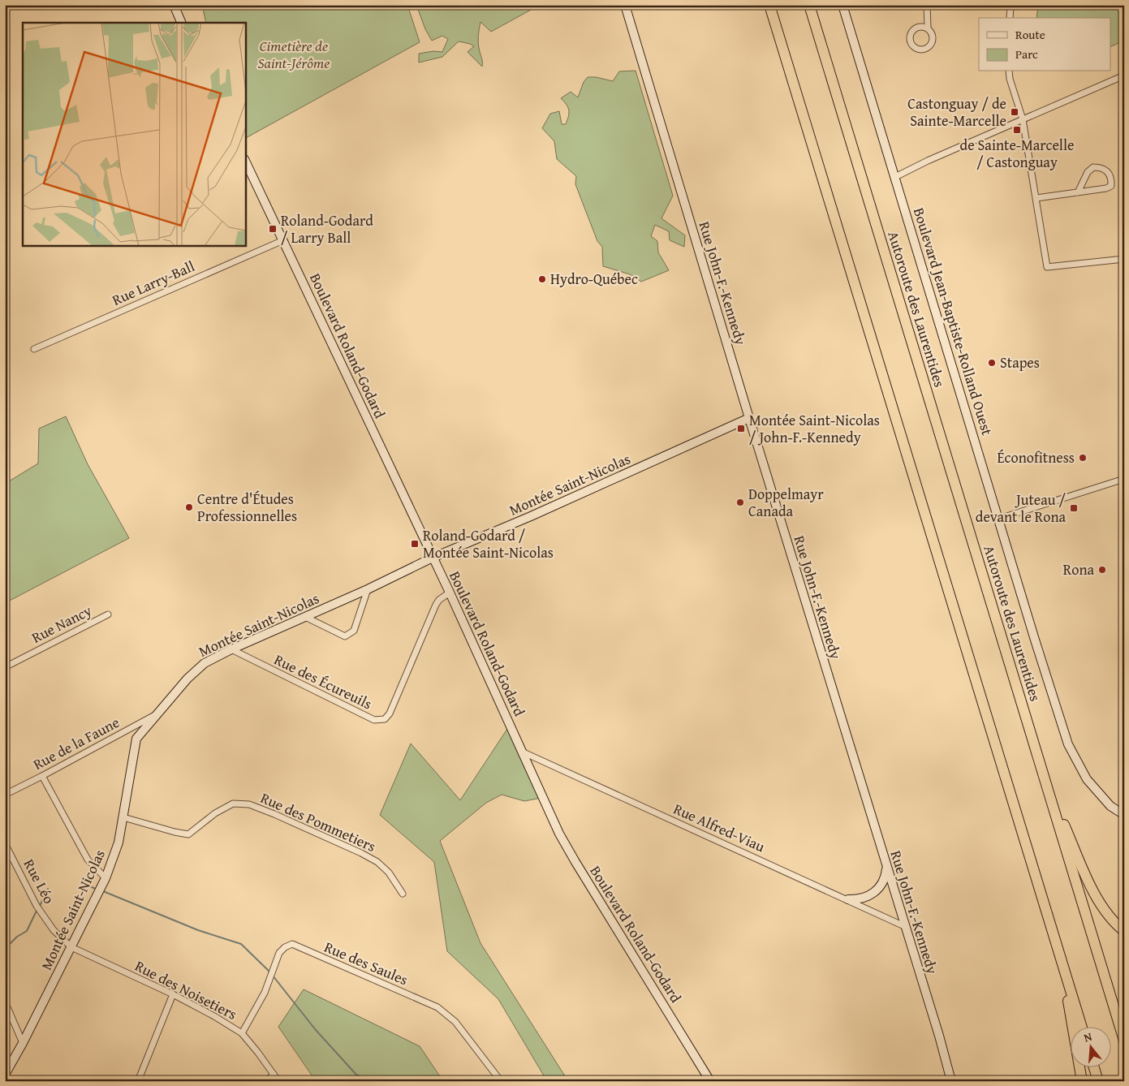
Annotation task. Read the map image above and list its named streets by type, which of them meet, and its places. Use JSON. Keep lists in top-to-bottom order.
{
  "streets": {
    "highway": ["Autoroute des Laurentides"],
    "street": [
      "Rue Larry-Ball",
      "Rue John-F.-Kennedy",
      "Boulevard Jean-Baptiste-Rolland Ouest",
      "Boulevard Roland-Godard",
      "Montée Saint-Nicolas",
      "Rue Nancy",
      "Rue des Écureuils",
      "Rue de la Faune",
      "Rue des Pommetiers",
      "Rue Alfred-Viau",
      "Rue Léo",
      "Rue des Saules",
      "Rue des Noisetiers"
    ]
  },
  "crossings": [
    ["Rue Larry-Ball", "Boulevard Roland-Godard"],
    ["Rue John-F.-Kennedy", "Montée Saint-Nicolas"],
    ["Rue John-F.-Kennedy", "Rue Alfred-Viau"],
    ["Boulevard Roland-Godard", "Montée Saint-Nicolas"],
    ["Boulevard Roland-Godard", "Rue des Écureuils"],
    ["Boulevard Roland-Godard", "Rue Alfred-Viau"],
    ["Montée Saint-Nicolas", "Rue des Écureuils"],
    ["Montée Saint-Nicolas", "Rue de la Faune"],
    ["Montée Saint-Nicolas", "Rue des Pommetiers"],
    ["Montée Saint-Nicolas", "Rue Léo"],
    ["Montée Saint-Nicolas", "Rue des Noisetiers"],
    ["Rue Léo", "Rue des Noisetiers"],
    ["Rue des Saules", "Rue des Noisetiers"]
  ],
  "parks": ["Cimetière de Saint-Jérôme"],
  "places": {
    "transit": [
      "Castonguay / de Sainte-Marcelle",
      "de Sainte-Marcelle / Castonguay",
      "Roland-Godard / Larry Ball",
      "Montée Saint-Nicolas / John-F.-Kennedy",
      "Juteau / devant le Rona",
      "Roland-Godard / Montée Saint-Nicolas"
    ],
    "other": [
      "Hydro-Québec",
      "Stapes",
      "Éconofitness",
      "Doppelmayr Canada",
      "Centre d'Études Professionnelles",
      "Rona"
    ]
  },
  "legend": ["Route", "Parc"],
  "north": "top"
}
